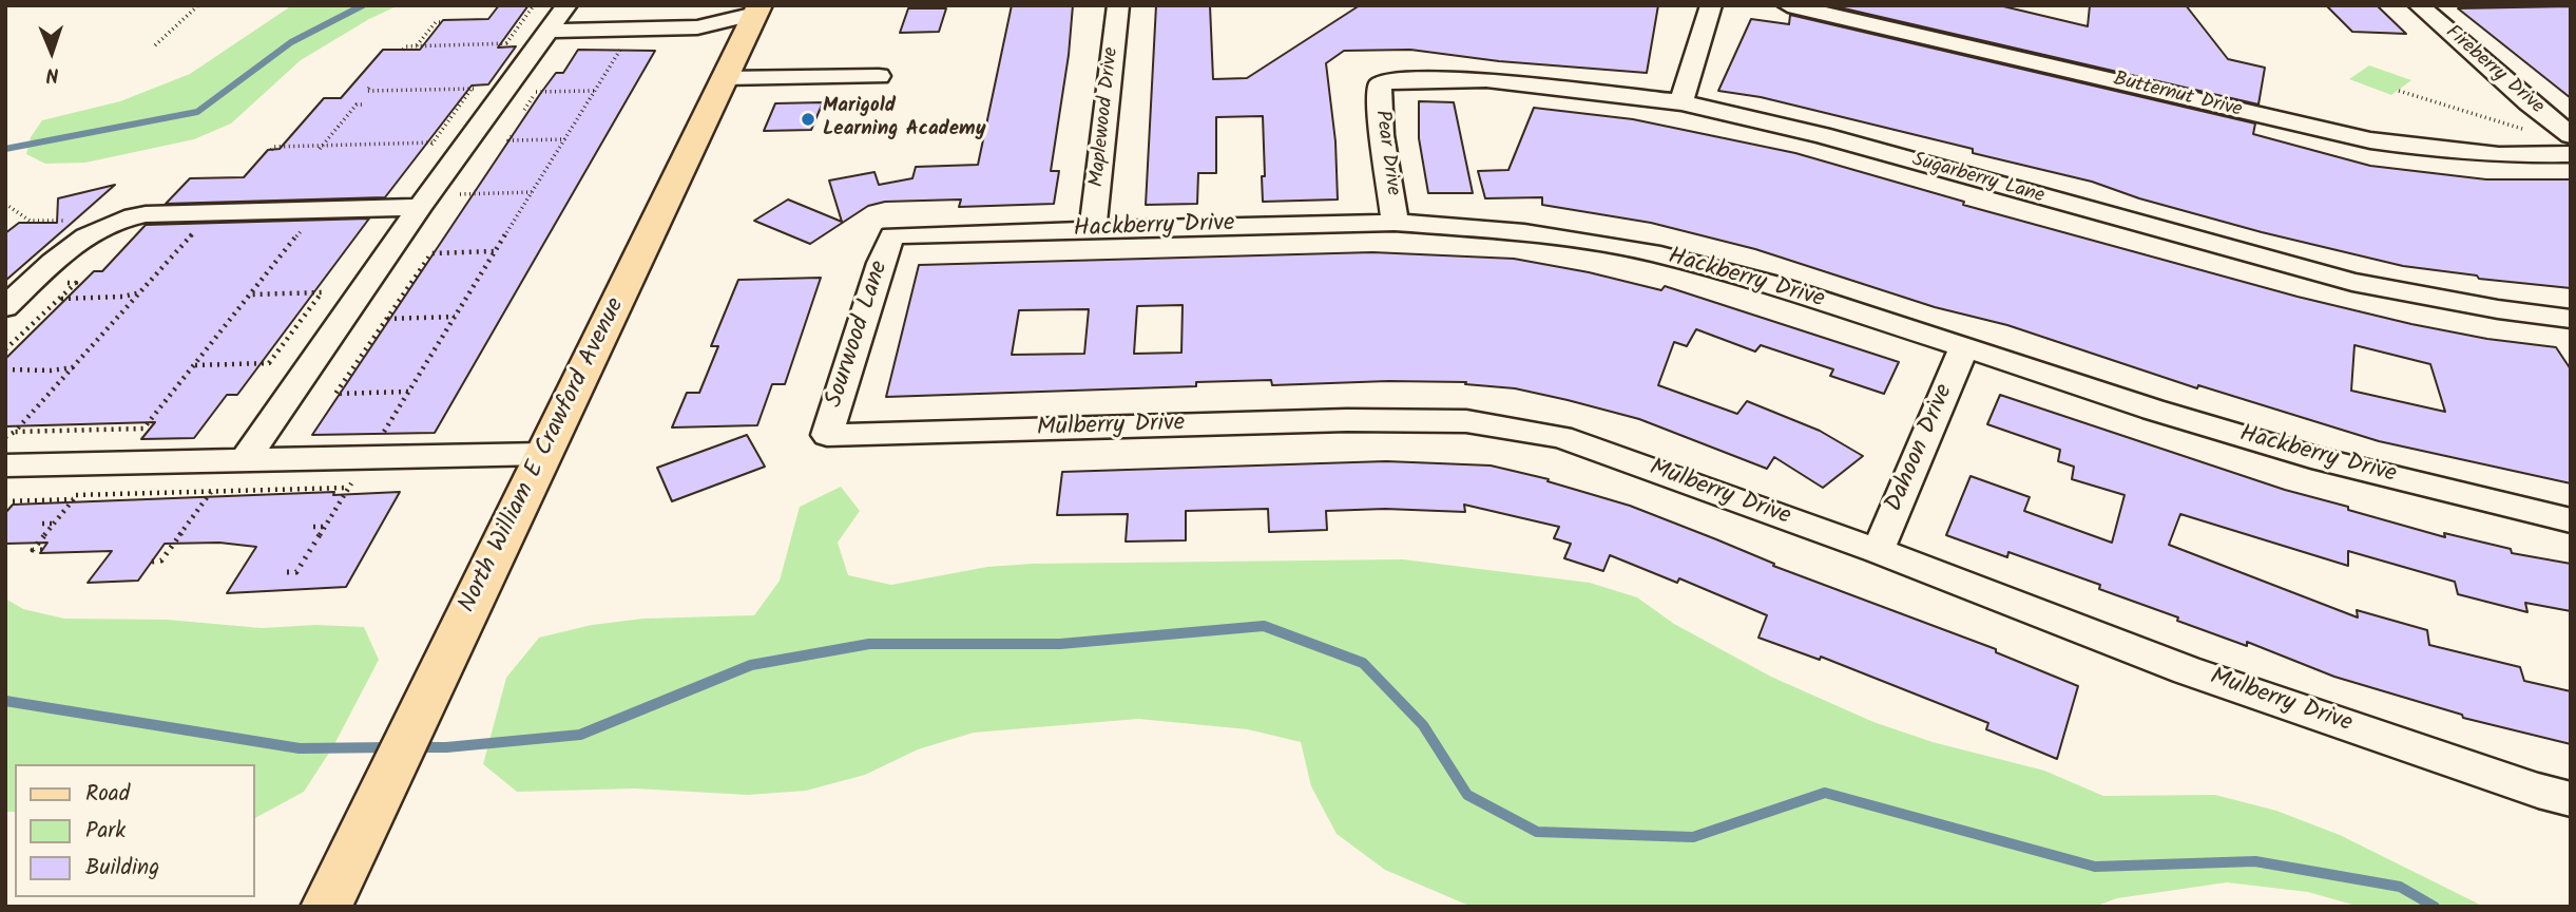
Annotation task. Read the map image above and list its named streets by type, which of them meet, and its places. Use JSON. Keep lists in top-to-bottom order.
{
  "streets": {
    "main road": ["North William E Crawford Avenue"],
    "street": [
      "Fireberry Drive",
      "Butternut Drive",
      "Maplewood Drive",
      "Pear Drive",
      "Sugarberry Lane",
      "Hackberry Drive",
      "Sourwood Lane",
      "Mulberry Drive",
      "Dahoon Drive"
    ]
  },
  "crossings": [
    ["Maplewood Drive", "Hackberry Drive"],
    ["Pear Drive", "Sugarberry Lane"],
    ["Pear Drive", "Hackberry Drive"],
    ["Hackberry Drive", "Sourwood Lane"],
    ["Hackberry Drive", "Dahoon Drive"],
    ["Sourwood Lane", "Mulberry Drive"],
    ["Mulberry Drive", "Dahoon Drive"]
  ],
  "places": ["Marigold Learning Academy"],
  "legend": ["Road", "Park", "Building"],
  "north": "bottom"
}
